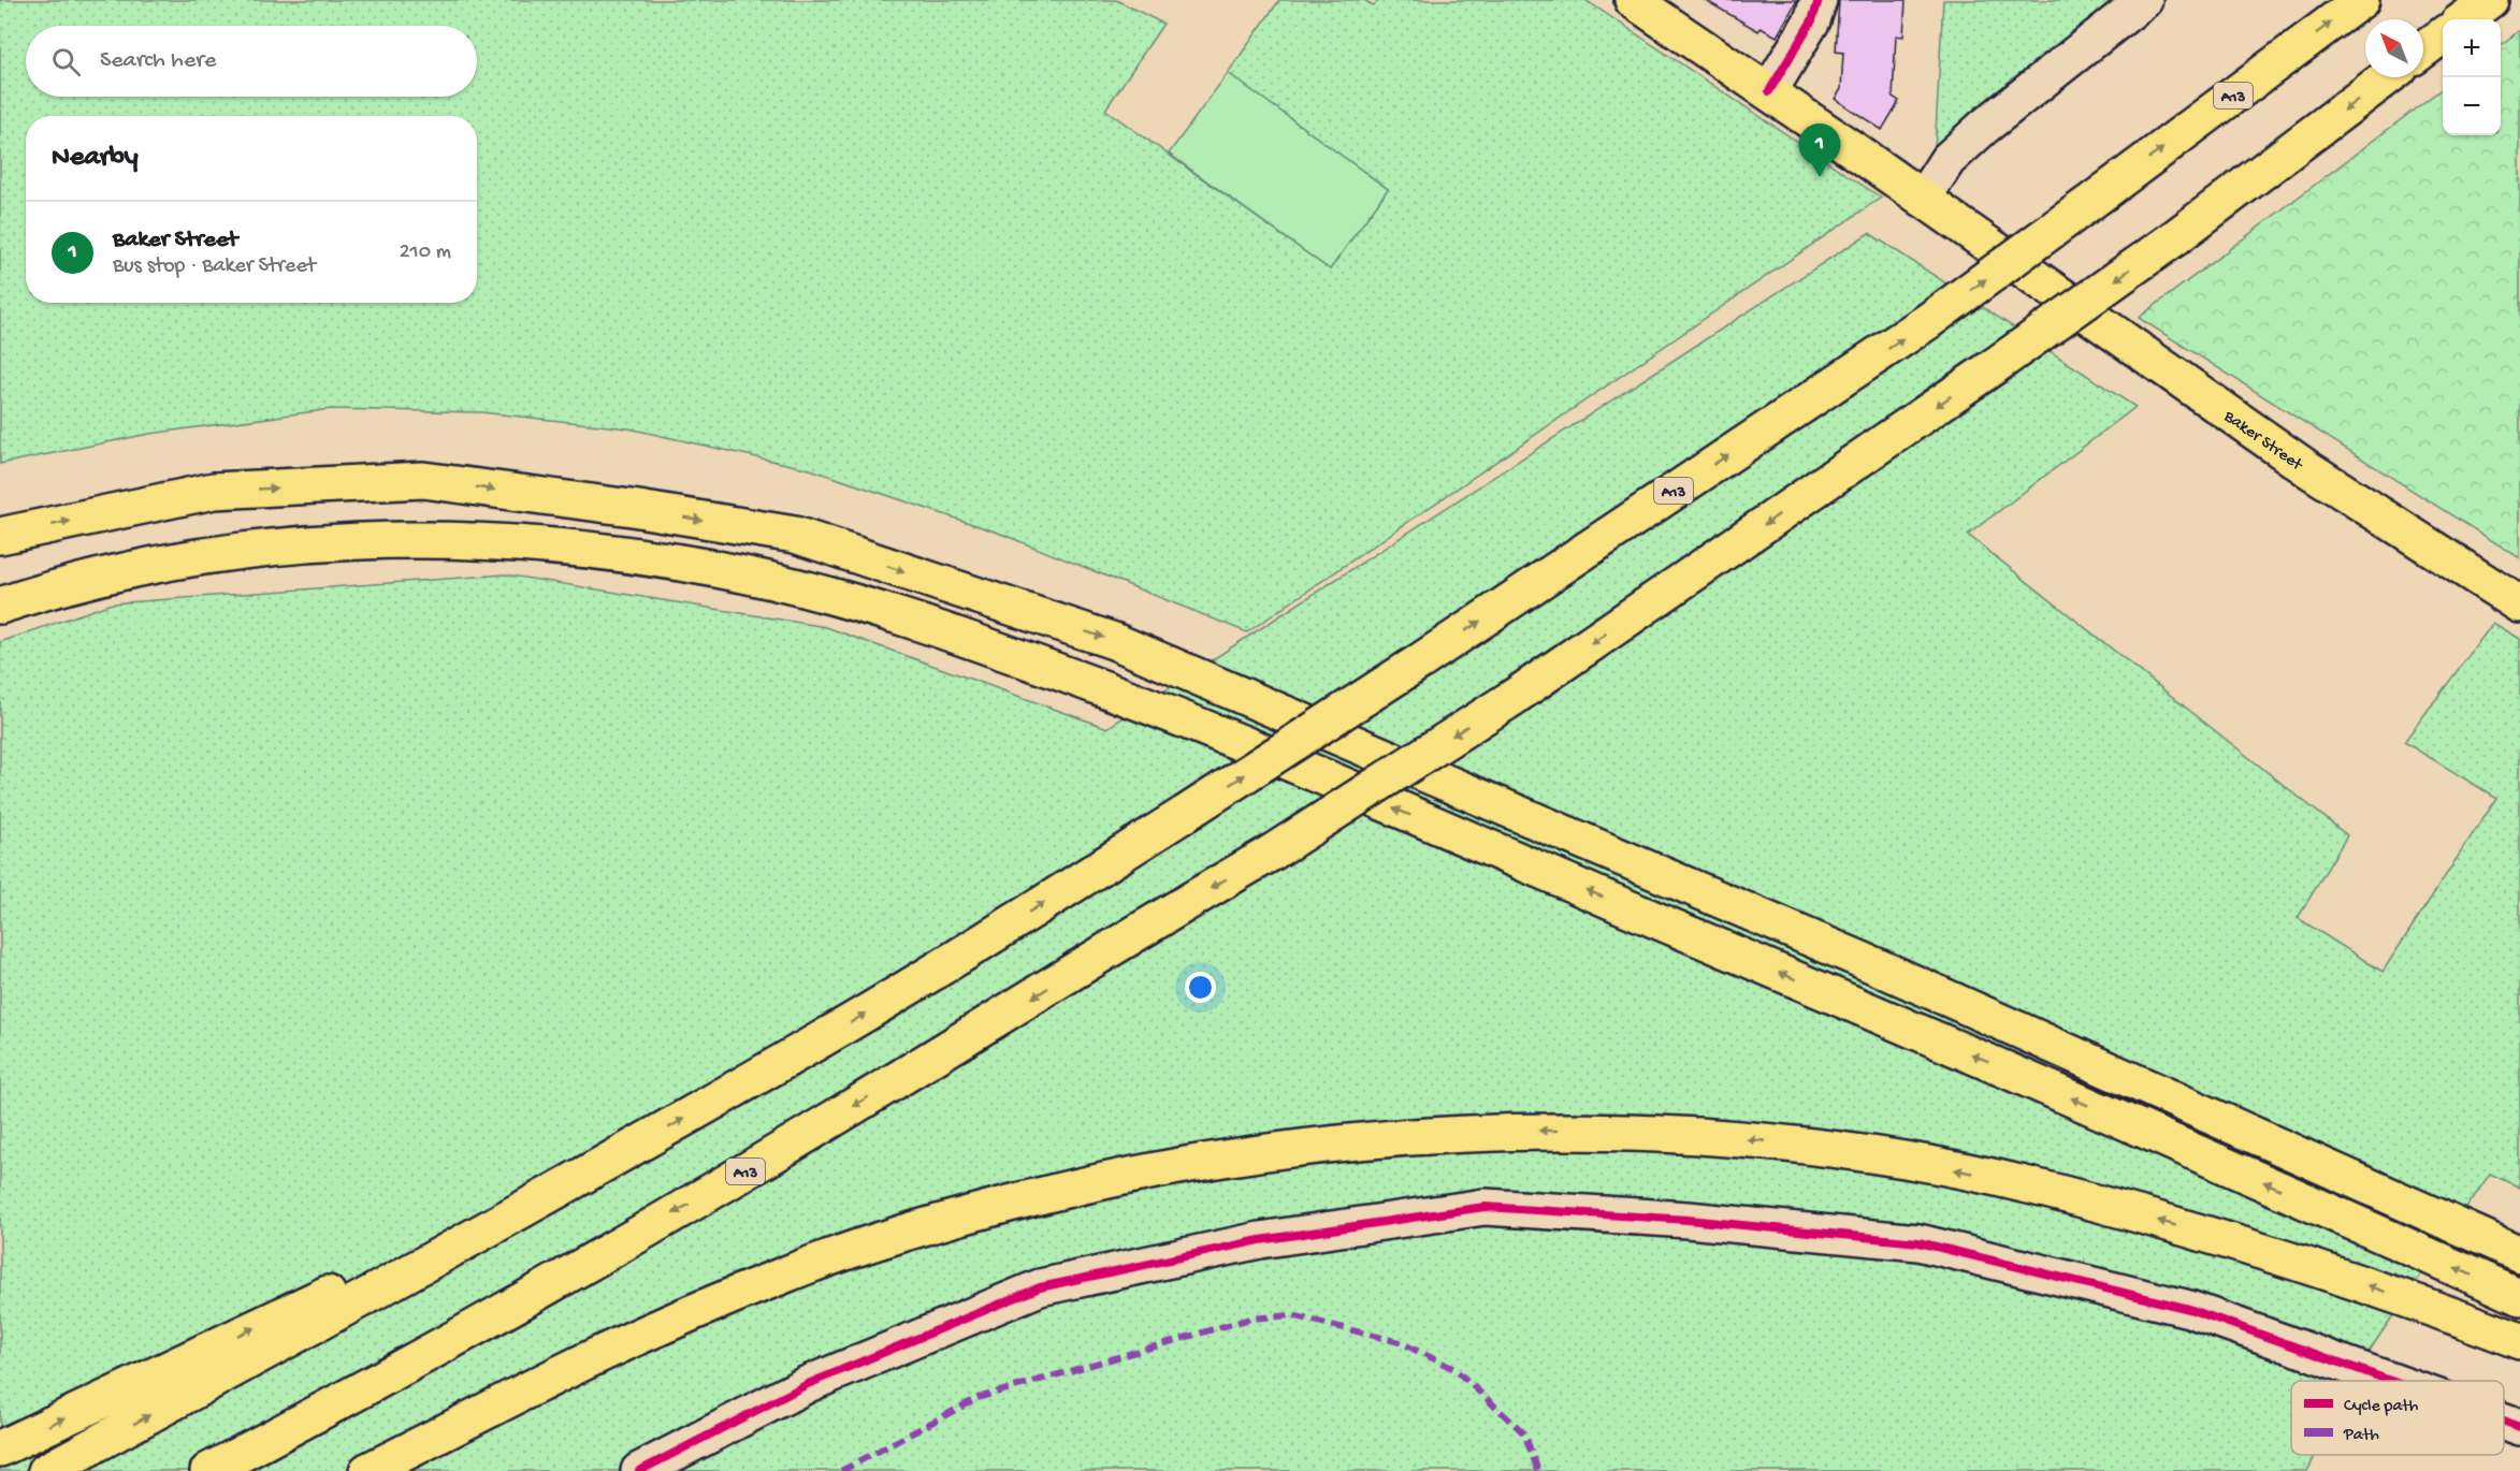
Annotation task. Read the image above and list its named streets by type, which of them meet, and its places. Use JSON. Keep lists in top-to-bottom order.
{
  "streets": {
    "main road": ["A13", "Baker Street"]
  },
  "legend": ["Cycle path", "Path"],
  "north": "top left",
  "page": {
    "map_buttons": ["+", "−"],
    "search": "Search here",
    "heading": "Nearby",
    "pins": "1",
    "list": [
      {
        "mark": "1",
        "name": "Baker Street",
        "note": "Bus stop · Baker Street",
        "value": "210 m"
      }
    ]
  }
}
